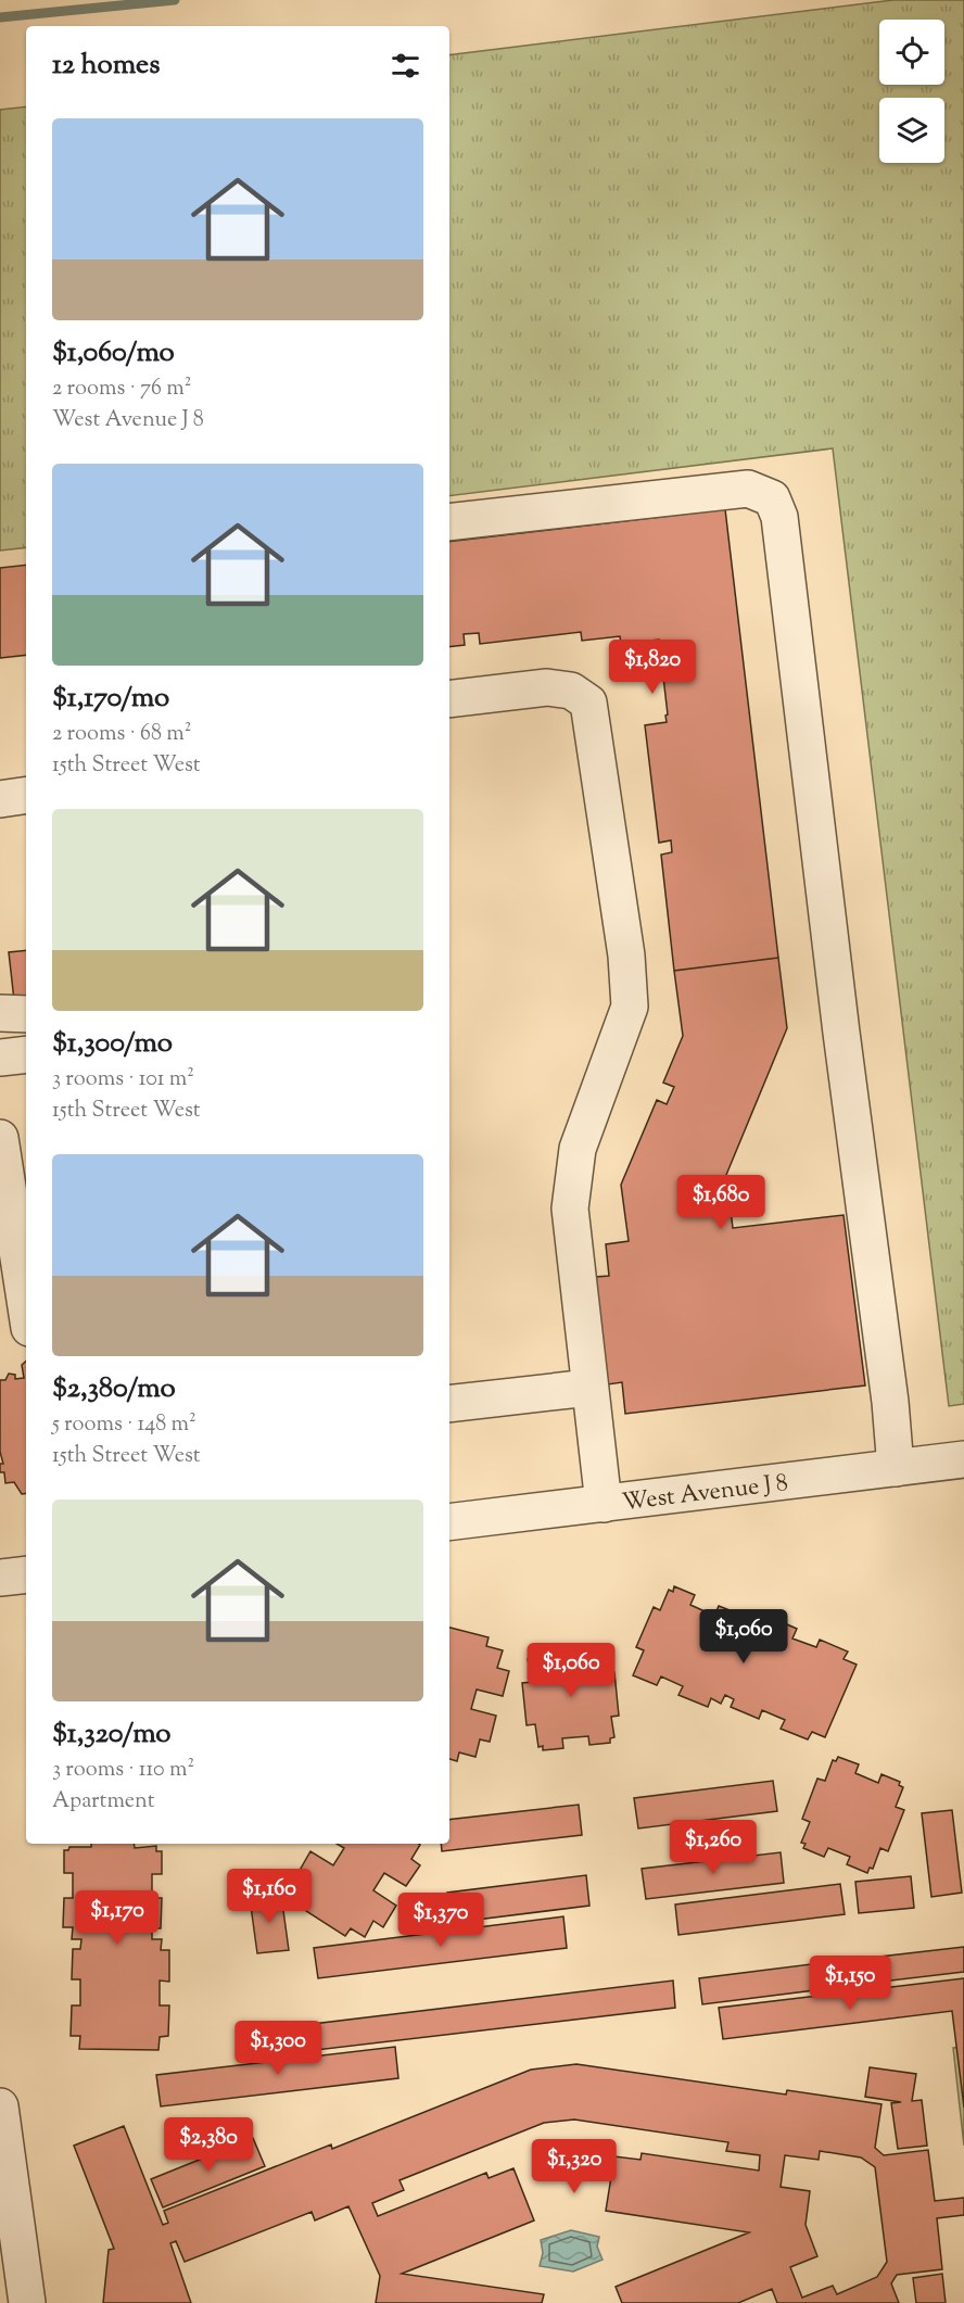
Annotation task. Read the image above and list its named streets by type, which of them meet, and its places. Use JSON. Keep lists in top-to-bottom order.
{
  "streets": {
    "street": ["West Avenue J 8"]
  },
  "page": {
    "heading": "12 homes",
    "list": [
      {
        "name": "$1,060/mo",
        "note": "2 rooms · 76 m² · West Avenue J 8"
      },
      {
        "name": "$1,170/mo",
        "note": "2 rooms · 68 m² · 15th Street West"
      },
      {
        "name": "$1,300/mo",
        "note": "3 rooms · 101 m² · 15th Street West"
      },
      {
        "name": "$2,380/mo",
        "note": "5 rooms · 148 m² · 15th Street West"
      },
      {
        "name": "$1,320/mo",
        "note": "3 rooms · 110 m² · Apartment"
      }
    ],
    "price": [
      "$1,820",
      "$1,680",
      "$1,060",
      "$1,060",
      "$1,260",
      "$1,160",
      "$1,170",
      "$1,370",
      "$1,150",
      "$1,300",
      "$2,380",
      "$1,320"
    ]
  }
}
